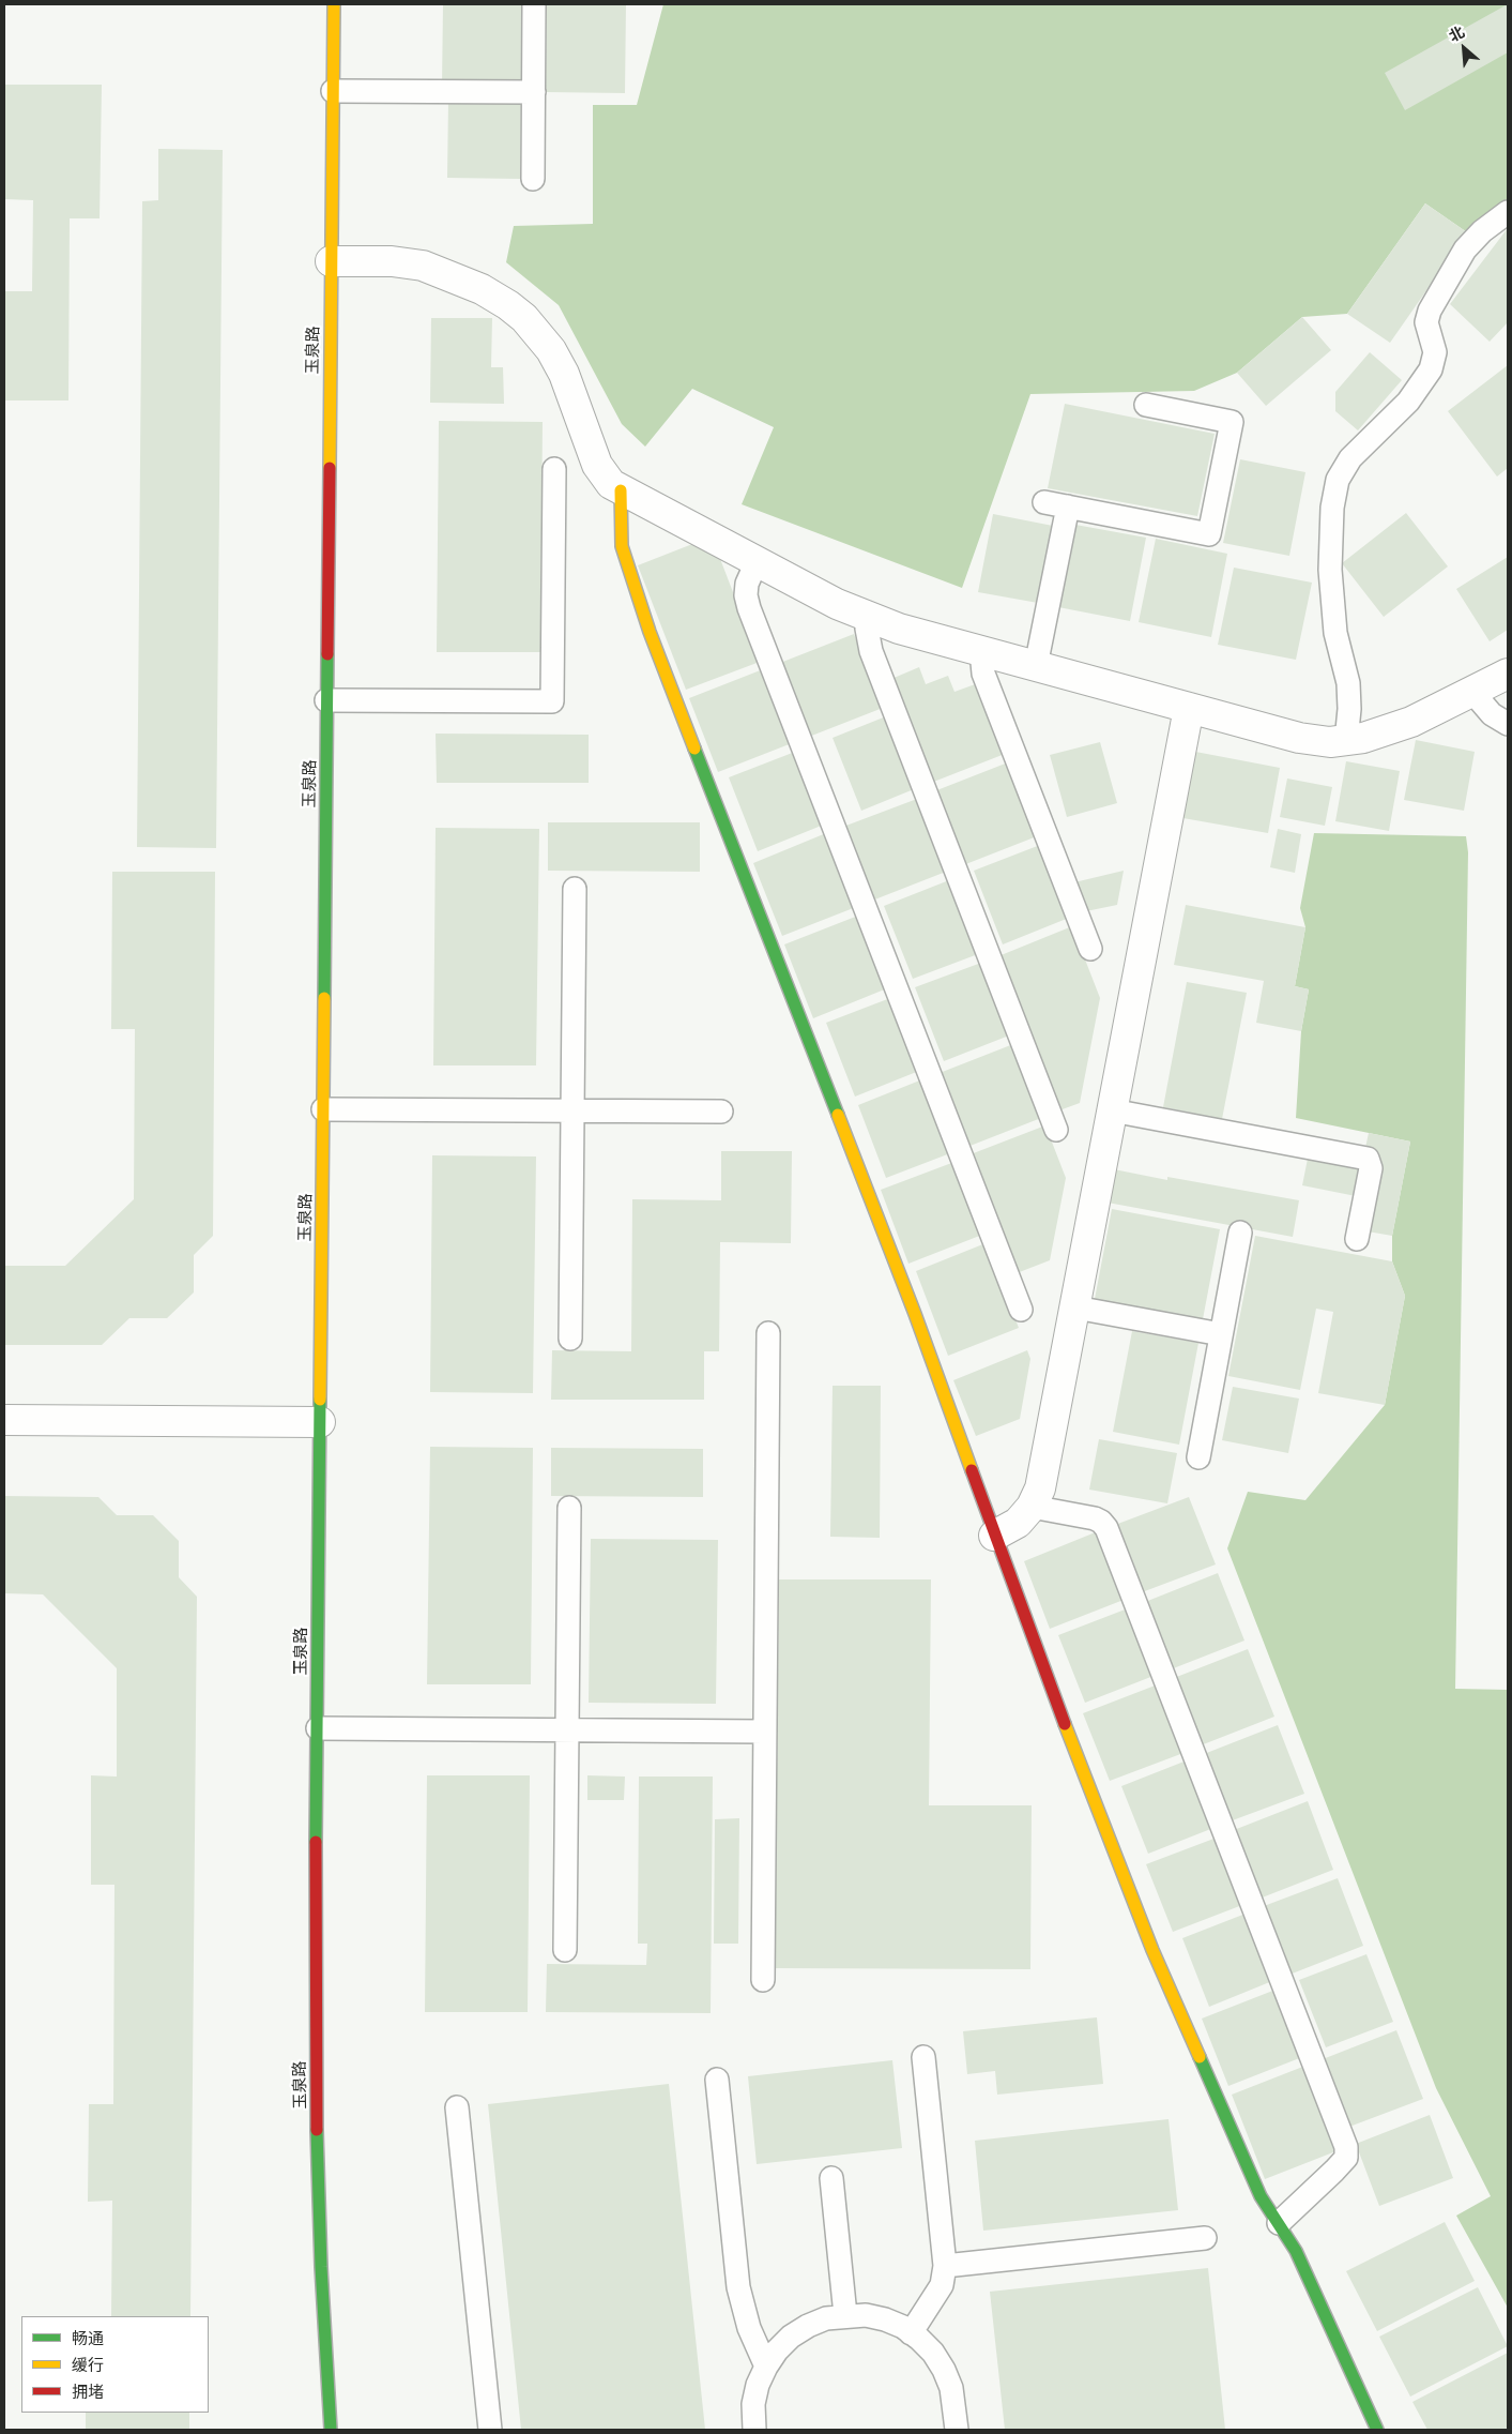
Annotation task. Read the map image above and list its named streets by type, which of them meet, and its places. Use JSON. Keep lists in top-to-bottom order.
{
  "streets": {
    "street": ["玉泉路"]
  },
  "legend": ["畅通", "缓行", "拥堵"],
  "north": "top left"
}
